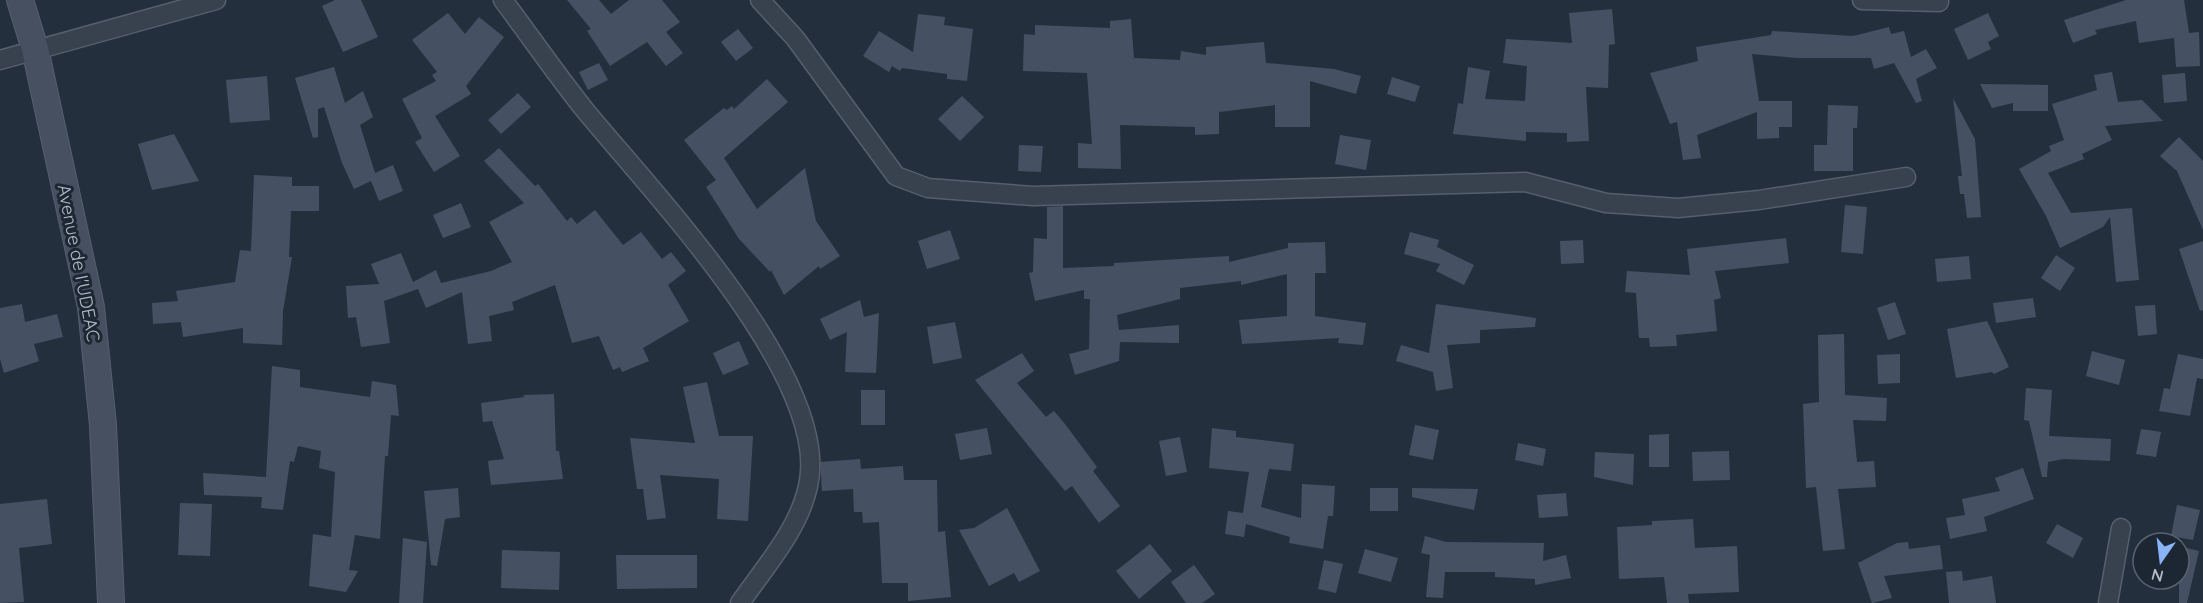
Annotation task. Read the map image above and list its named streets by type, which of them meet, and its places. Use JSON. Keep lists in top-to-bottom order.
{
  "streets": {
    "main road": ["Avenue de I'UDEAC"]
  },
  "north": "bottom"
}
